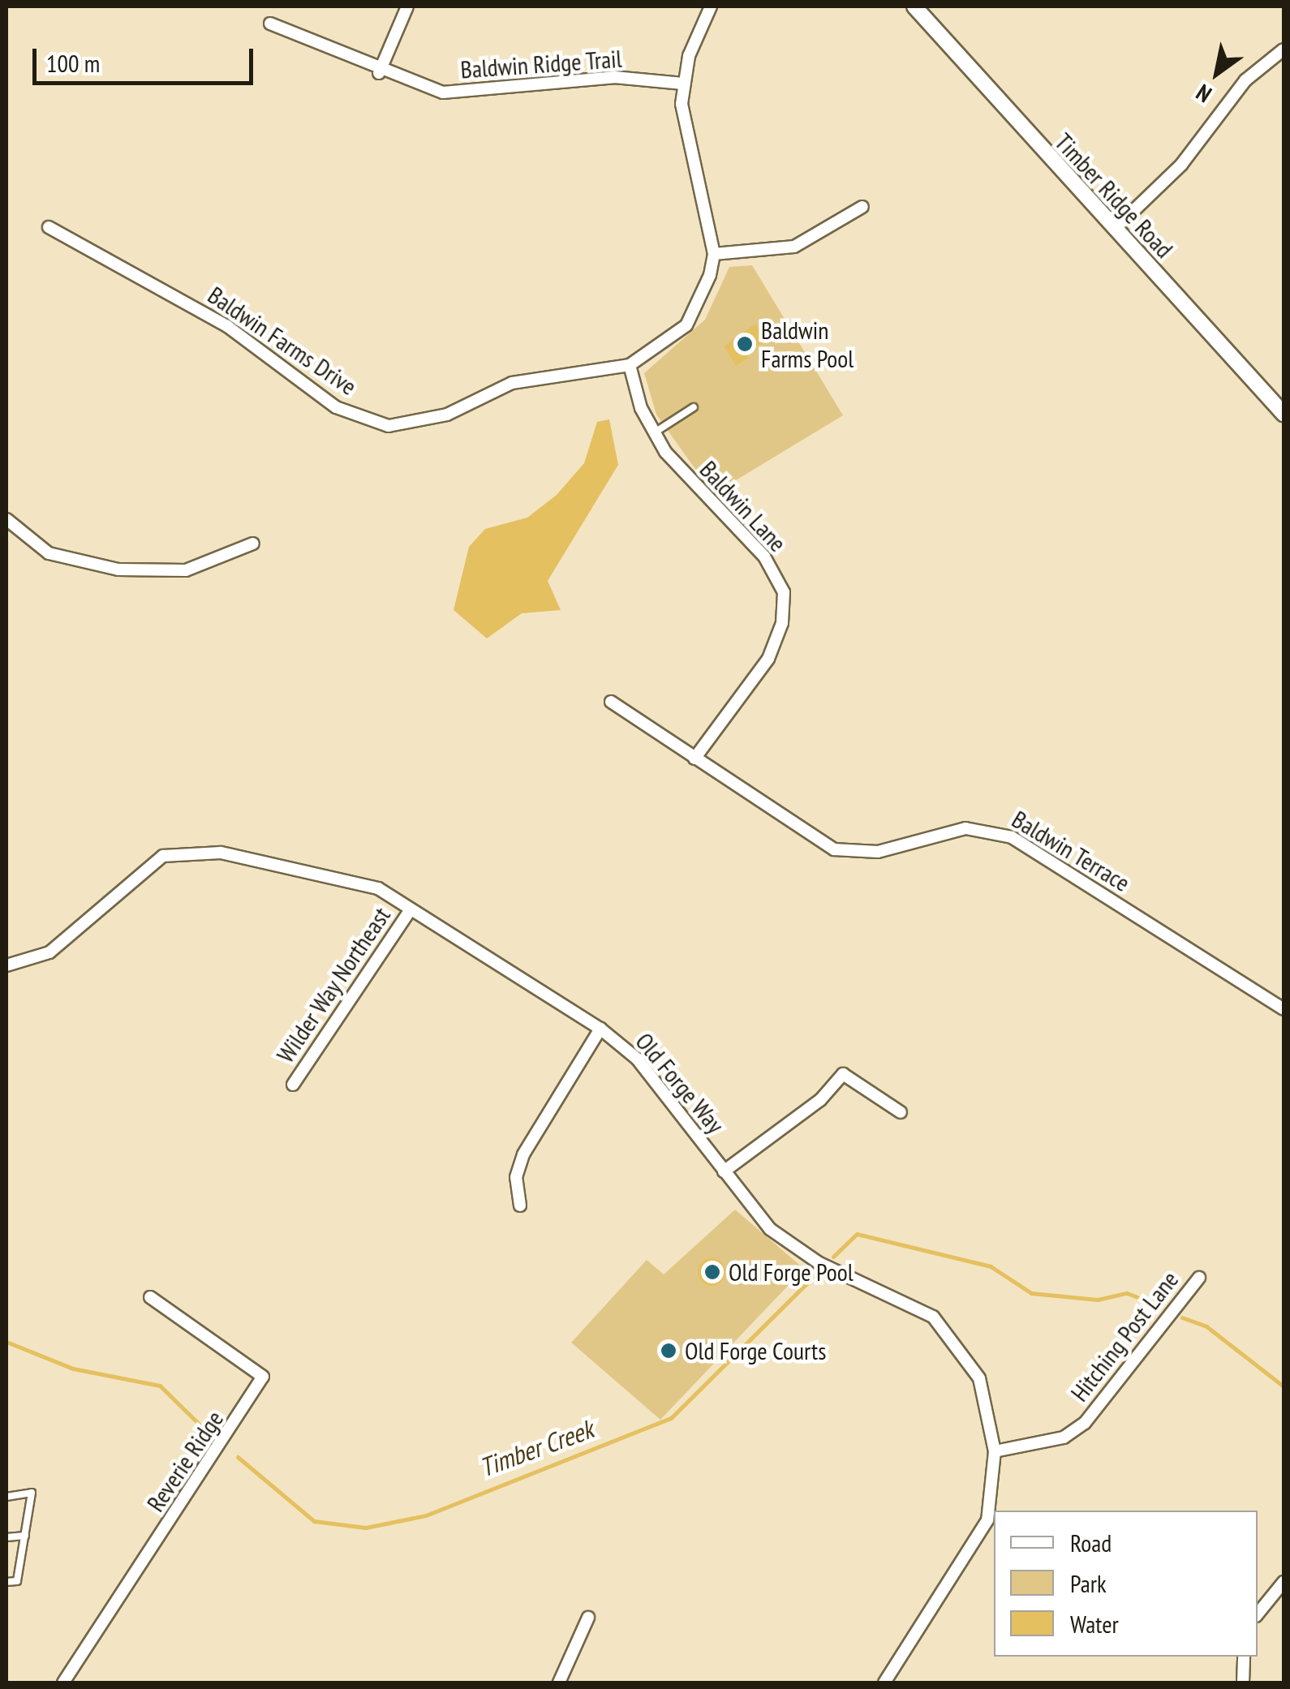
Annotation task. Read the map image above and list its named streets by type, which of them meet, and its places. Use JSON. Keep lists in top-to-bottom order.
{
  "streets": {
    "street": [
      "Baldwin Ridge Trail",
      "Timber Ridge Road",
      "Baldwin Farms Drive",
      "Baldwin Lane",
      "Baldwin Terrace",
      "Wilder Way Northeast",
      "Old Forge Way",
      "Hitching Post Lane",
      "Reverie Ridge"
    ]
  },
  "crossings": [
    ["Baldwin Farms Drive", "Baldwin Lane"],
    ["Baldwin Lane", "Baldwin Terrace"],
    ["Wilder Way Northeast", "Old Forge Way"],
    ["Old Forge Way", "Hitching Post Lane"]
  ],
  "water": ["Timber Creek"],
  "places": ["Baldwin Farms Pool", "Old Forge Pool", "Old Forge Courts"],
  "legend": ["Road", "Park", "Water"],
  "scale_bar": "100 m",
  "north": "bottom left"
}
